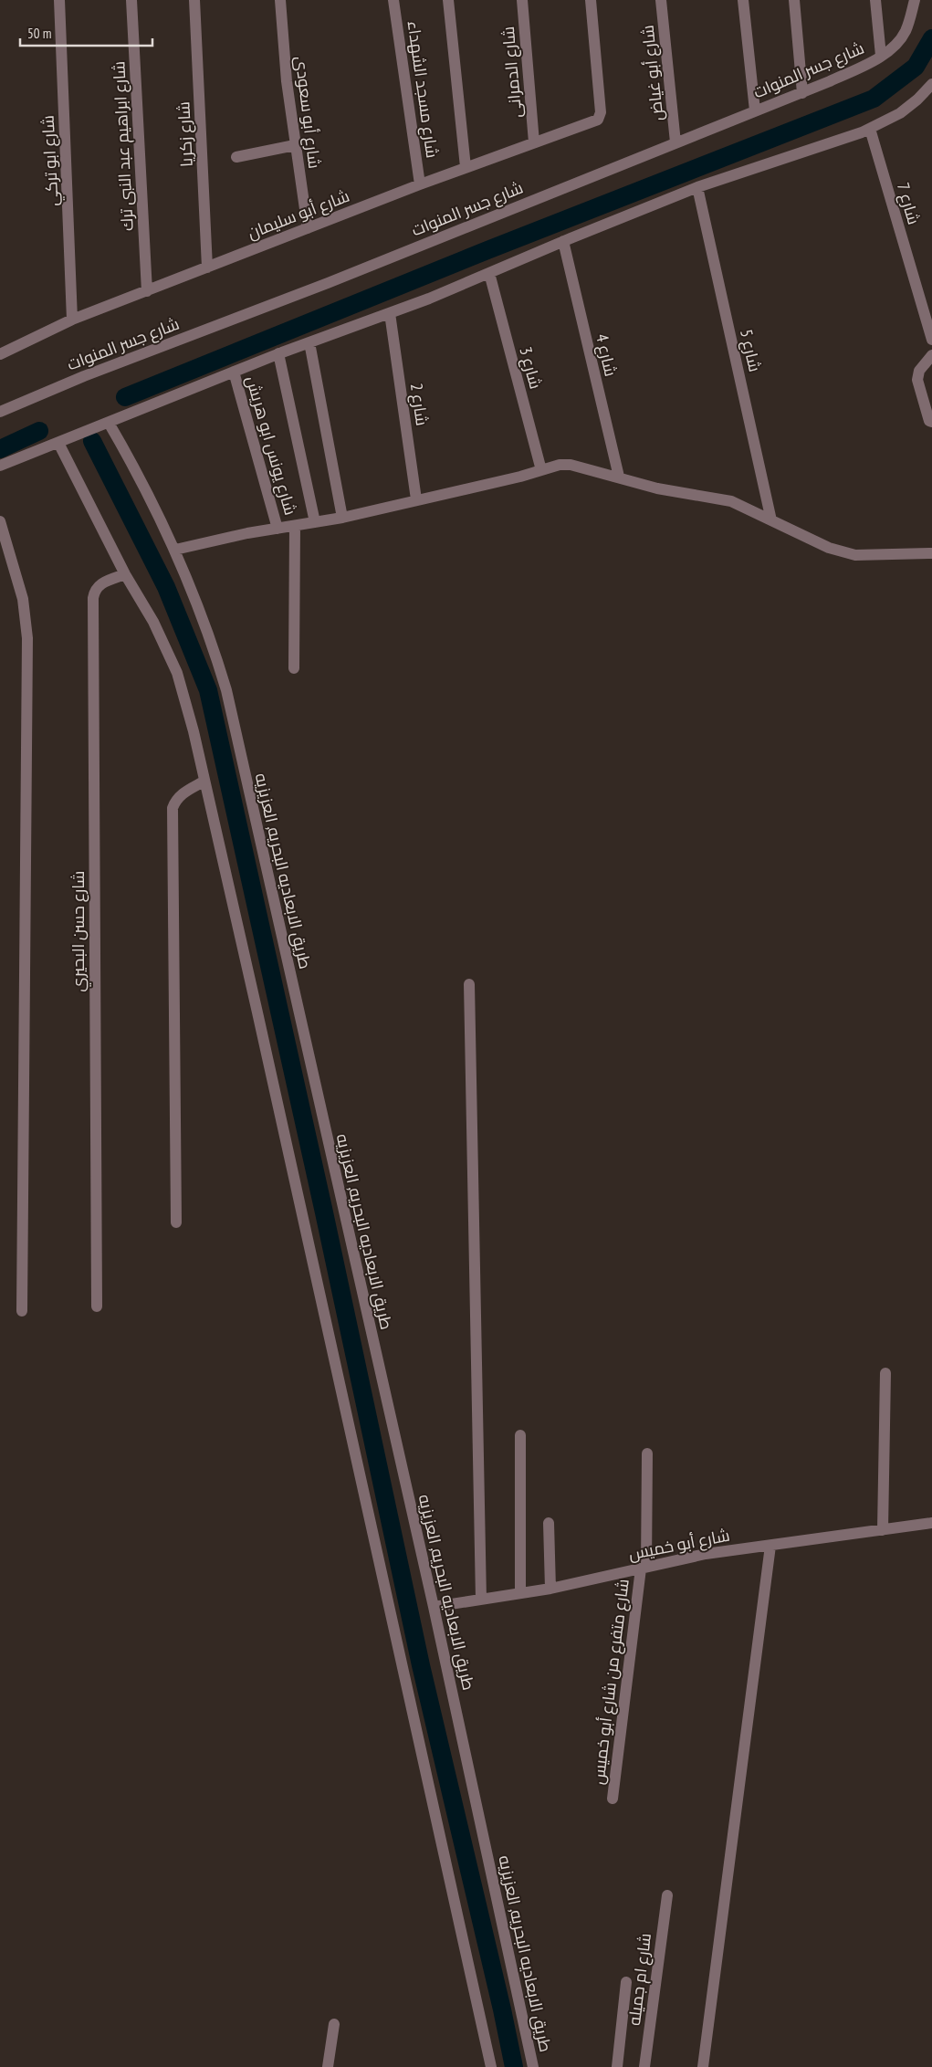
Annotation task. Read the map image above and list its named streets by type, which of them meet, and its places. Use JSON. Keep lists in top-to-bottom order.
{
  "streets": {
    "street": [
      "شارع جسر المنوات",
      "شارع الدمرانى",
      "شارع أبو غياض",
      "شارع مسجد الشهداء",
      "شارع أبو سعودى",
      "شارع زكريا",
      "شارع ابراهيم عبد النبى ترك",
      "شارع ابو تركي",
      "شارع 7",
      "شارع أبو سليمان",
      "شارع 5",
      "شارع 4",
      "شارع 3",
      "شارع 2",
      "شارع يونس ابو هريش",
      "طريق الابعاديه البحريه, العزيزيه",
      "شارع حسن البحيري",
      "شارع أبو خميس",
      "شارع متفرع من شارع أبو خميس",
      "شارع ام جميله"
    ]
  },
  "crossings": [
    ["شارع جسر المنوات", "شارع أبو غياض"],
    ["شارع الدمرانى", "شارع أبو سليمان"],
    ["شارع مسجد الشهداء", "شارع أبو سليمان"],
    ["شارع أبو سعودى", "شارع أبو سليمان"],
    ["شارع زكريا", "شارع أبو سليمان"],
    ["شارع ابراهيم عبد النبى ترك", "شارع أبو سليمان"],
    ["شارع ابو تركي", "شارع أبو سليمان"],
    ["طريق الابعاديه البحريه, العزيزيه", "شارع أبو خميس"],
    ["شارع أبو خميس", "شارع متفرع من شارع أبو خميس"]
  ],
  "scale_bar": "50 m"
}
